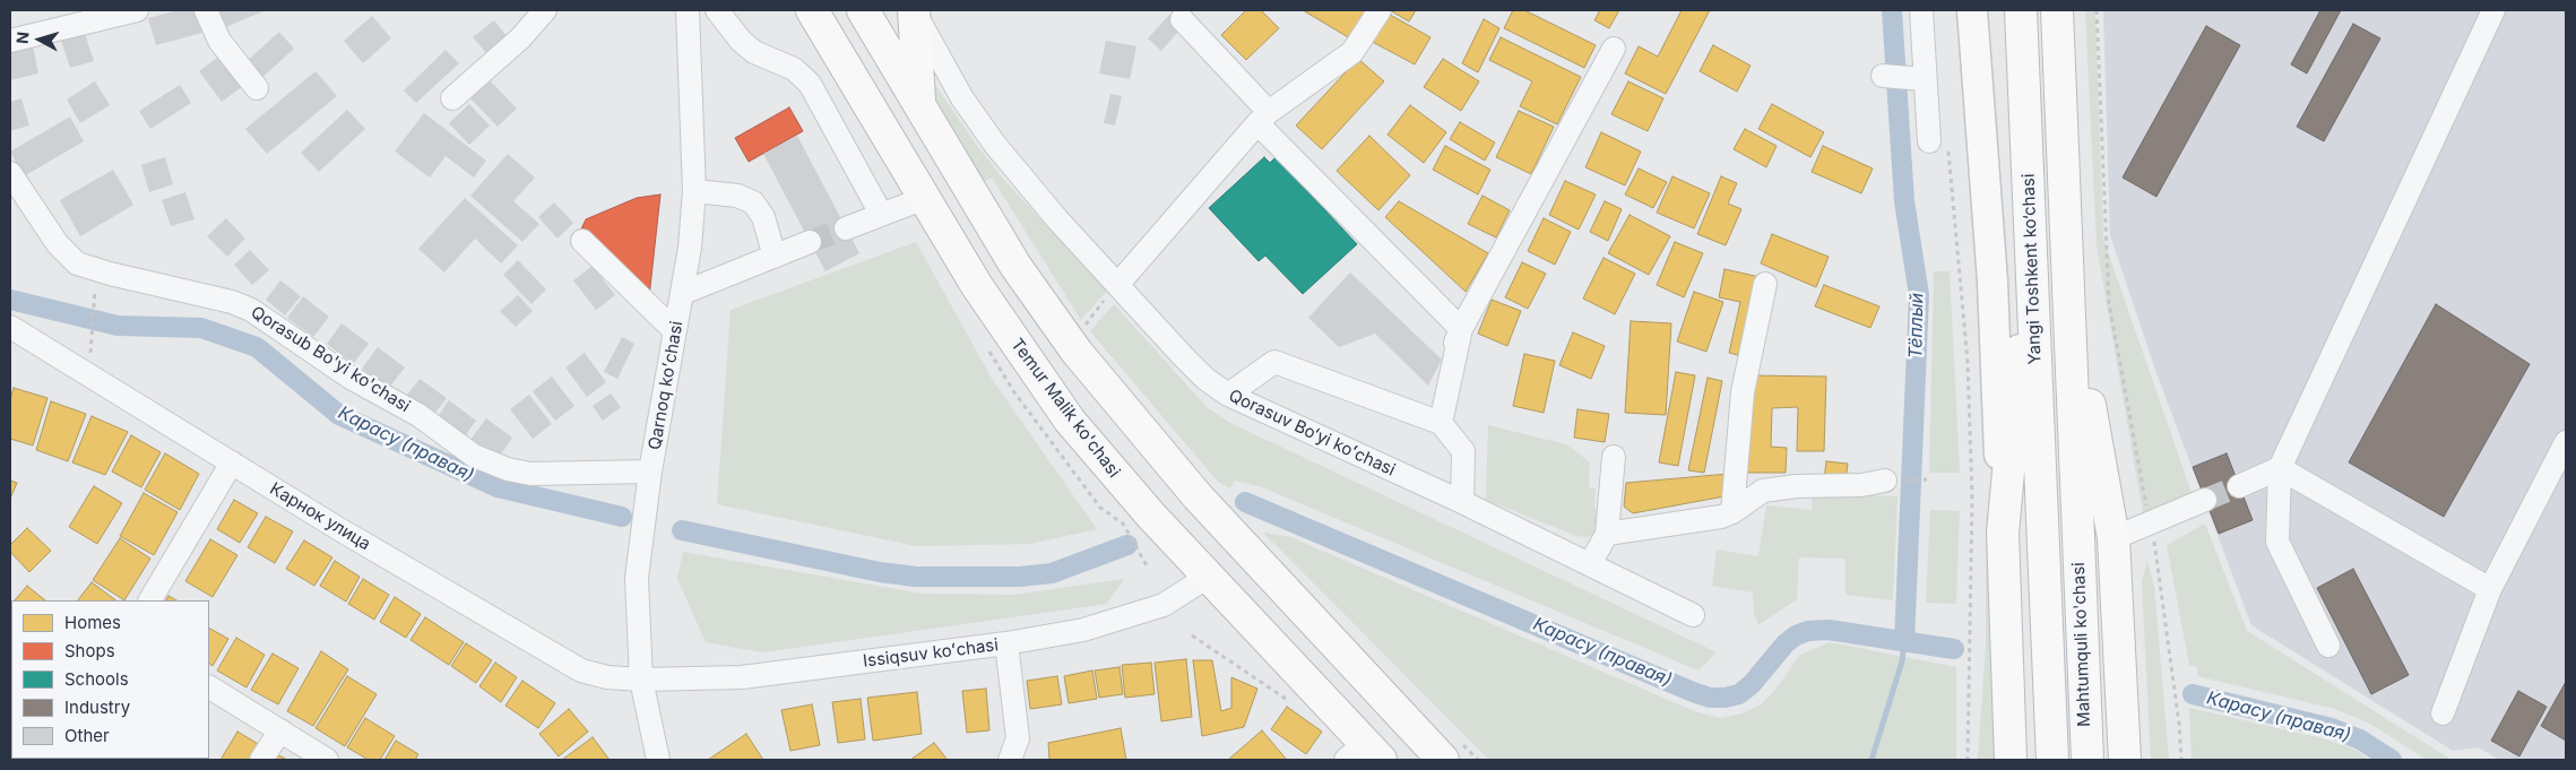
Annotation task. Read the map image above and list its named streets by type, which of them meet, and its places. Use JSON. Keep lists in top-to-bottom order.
{
  "streets": {
    "highway": ["Yangi Toshkent ko‘chasi", "Temur Malik ko'chasi", "Mahtumquli ko'chasi"],
    "street": [
      "Qorasub Bo'yi ko'chasi",
      "Qarnoq koʻchasi",
      "Qorasuv Bo‘yi koʻchasi",
      "Карнок улица",
      "Issiqsuv koʻchasi"
    ]
  },
  "crossings": [
    ["Yangi Toshkent ko‘chasi", "Mahtumquli ko'chasi"],
    ["Qorasub Bo'yi ko'chasi", "Qarnoq koʻchasi"],
    ["Qarnoq koʻchasi", "Карнок улица"],
    ["Qarnoq koʻchasi", "Issiqsuv koʻchasi"],
    ["Temur Malik ko'chasi", "Issiqsuv koʻchasi"],
    ["Карнок улица", "Issiqsuv koʻchasi"]
  ],
  "water": ["Тёплый", "Карасу (правая)"],
  "legend": [
    "Homes",
    "Shops",
    "Schools",
    "Industry",
    "Other"
  ],
  "north": "left"
}
